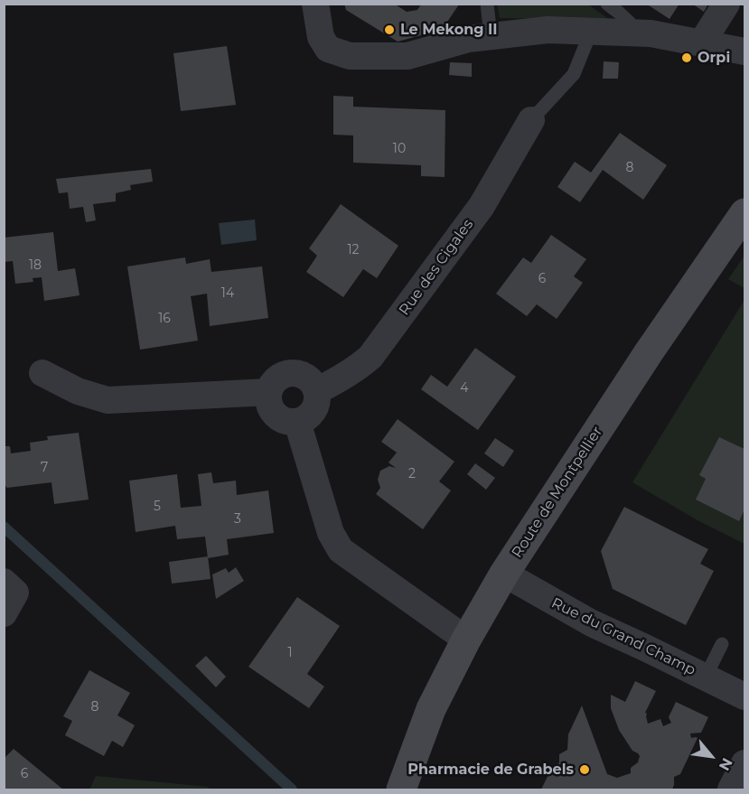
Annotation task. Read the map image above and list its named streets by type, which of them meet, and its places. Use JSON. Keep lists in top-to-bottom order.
{
  "streets": {
    "street": ["Rue des Cigales", "Route de Montpellier", "Rue du Grand Champ"]
  },
  "crossings": [
    ["Route de Montpellier", "Rue du Grand Champ"]
  ],
  "places": ["Le Mekong II", "Orpi", "Pharmacie de Grabels"],
  "house_numbers": [
    "10",
    "8",
    "12",
    "18",
    "6",
    "14",
    "16",
    "4",
    "7",
    "2",
    "5",
    "3",
    "1",
    "8",
    "6"
  ],
  "north": "bottom right"
}
